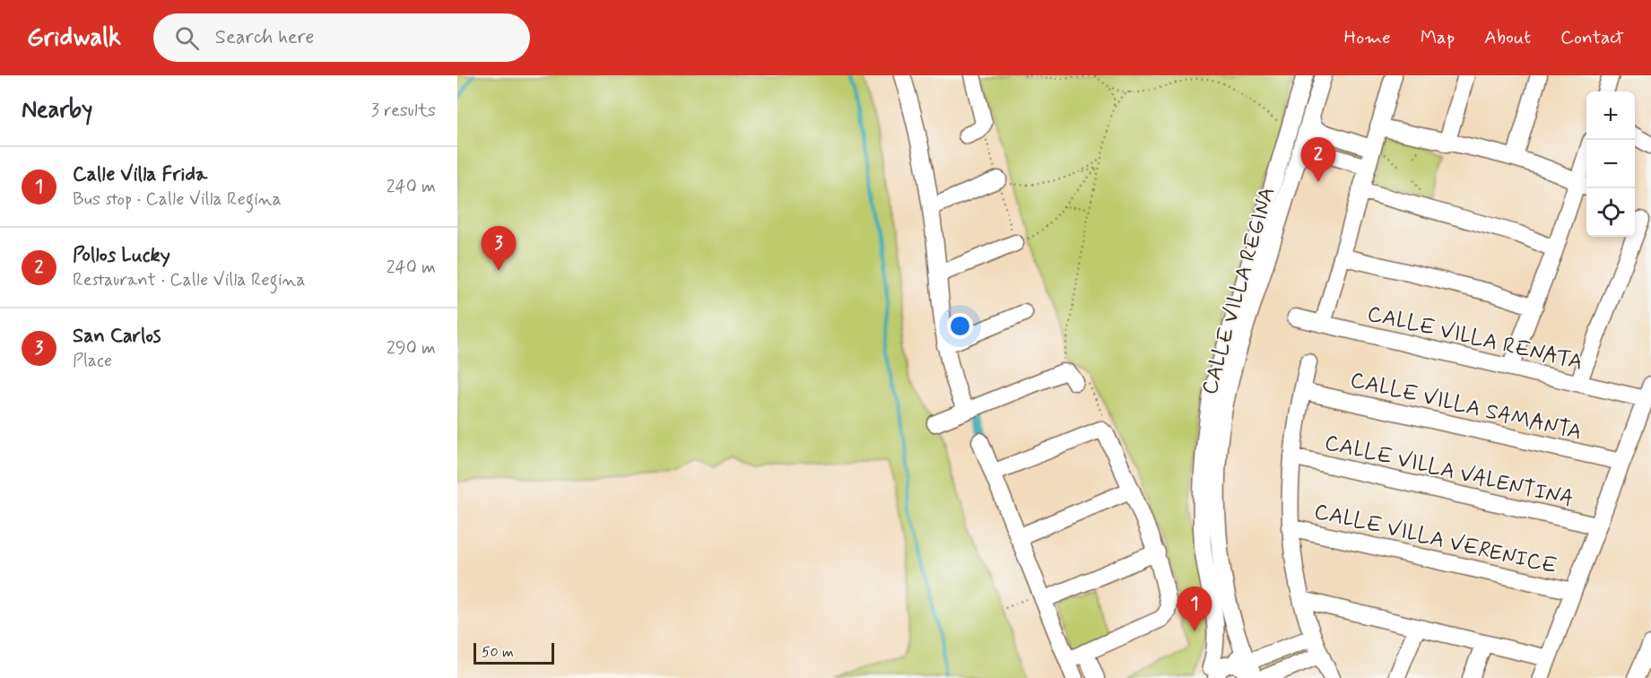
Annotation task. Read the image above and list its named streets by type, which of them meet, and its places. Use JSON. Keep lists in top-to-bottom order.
{
  "streets": {
    "street": [
      "CALLE VILLA REGINA",
      "CALLE VILLA RENATA",
      "CALLE VILLA SAMANTA",
      "CALLE VILLA VALENTINA",
      "CALLE VILLA VERENICE"
    ]
  },
  "scale_bar": "50 m",
  "page": {
    "header": "Gridwalk",
    "search": "Search here",
    "nav": [
      "Home",
      "Map",
      "About",
      "Contact"
    ],
    "heading": ["Nearby", "3 results"],
    "map_buttons": ["+", "−"],
    "pins": ["2", "3", "1"],
    "list": [
      {
        "mark": "1",
        "name": "Calle Villa Frida",
        "note": "Bus stop · Calle Villa Regina",
        "value": "240 m"
      },
      {
        "mark": "2",
        "name": "Pollos Lucky",
        "note": "Restaurant · Calle Villa Regina",
        "value": "240 m"
      },
      {
        "mark": "3",
        "name": "San Carlos",
        "note": "Place",
        "value": "290 m"
      }
    ],
    "scale": "50 m"
  }
}
